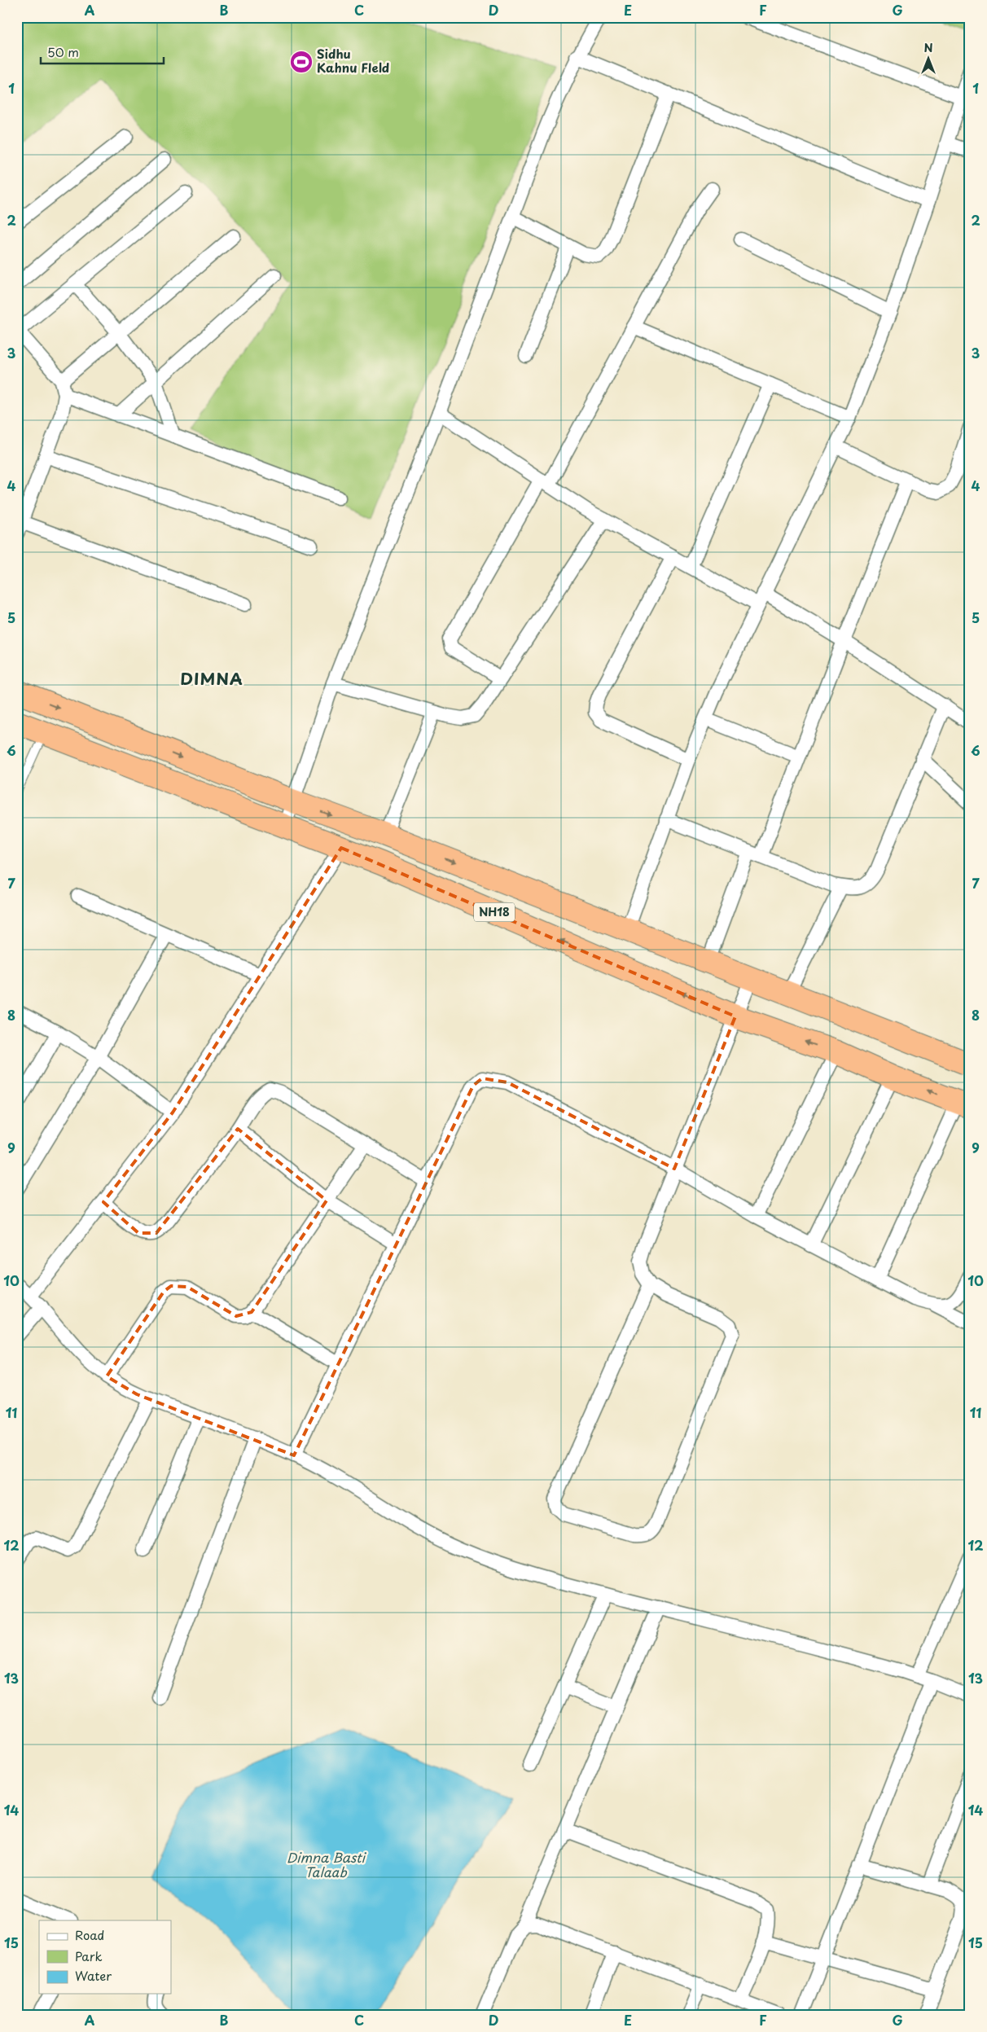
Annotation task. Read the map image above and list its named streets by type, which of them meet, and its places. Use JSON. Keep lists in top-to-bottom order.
{
  "streets": {
    "highway": ["NH18"]
  },
  "districts": ["DIMNA"],
  "water": ["Dimna Basti Talaab"],
  "places": {
    "sports": ["Sidhu Kahnu FIeld"]
  },
  "legend": ["Road", "Park", "Water"],
  "scale_bar": "50 m",
  "north": "top",
  "grid": {
    "columns": [
      "A",
      "B",
      "C",
      "D",
      "E",
      "F",
      "G"
    ],
    "rows": [
      "1",
      "2",
      "3",
      "4",
      "5",
      "6",
      "7",
      "8",
      "9",
      "10",
      "11",
      "12",
      "13",
      "14",
      "15"
    ]
  }
}
